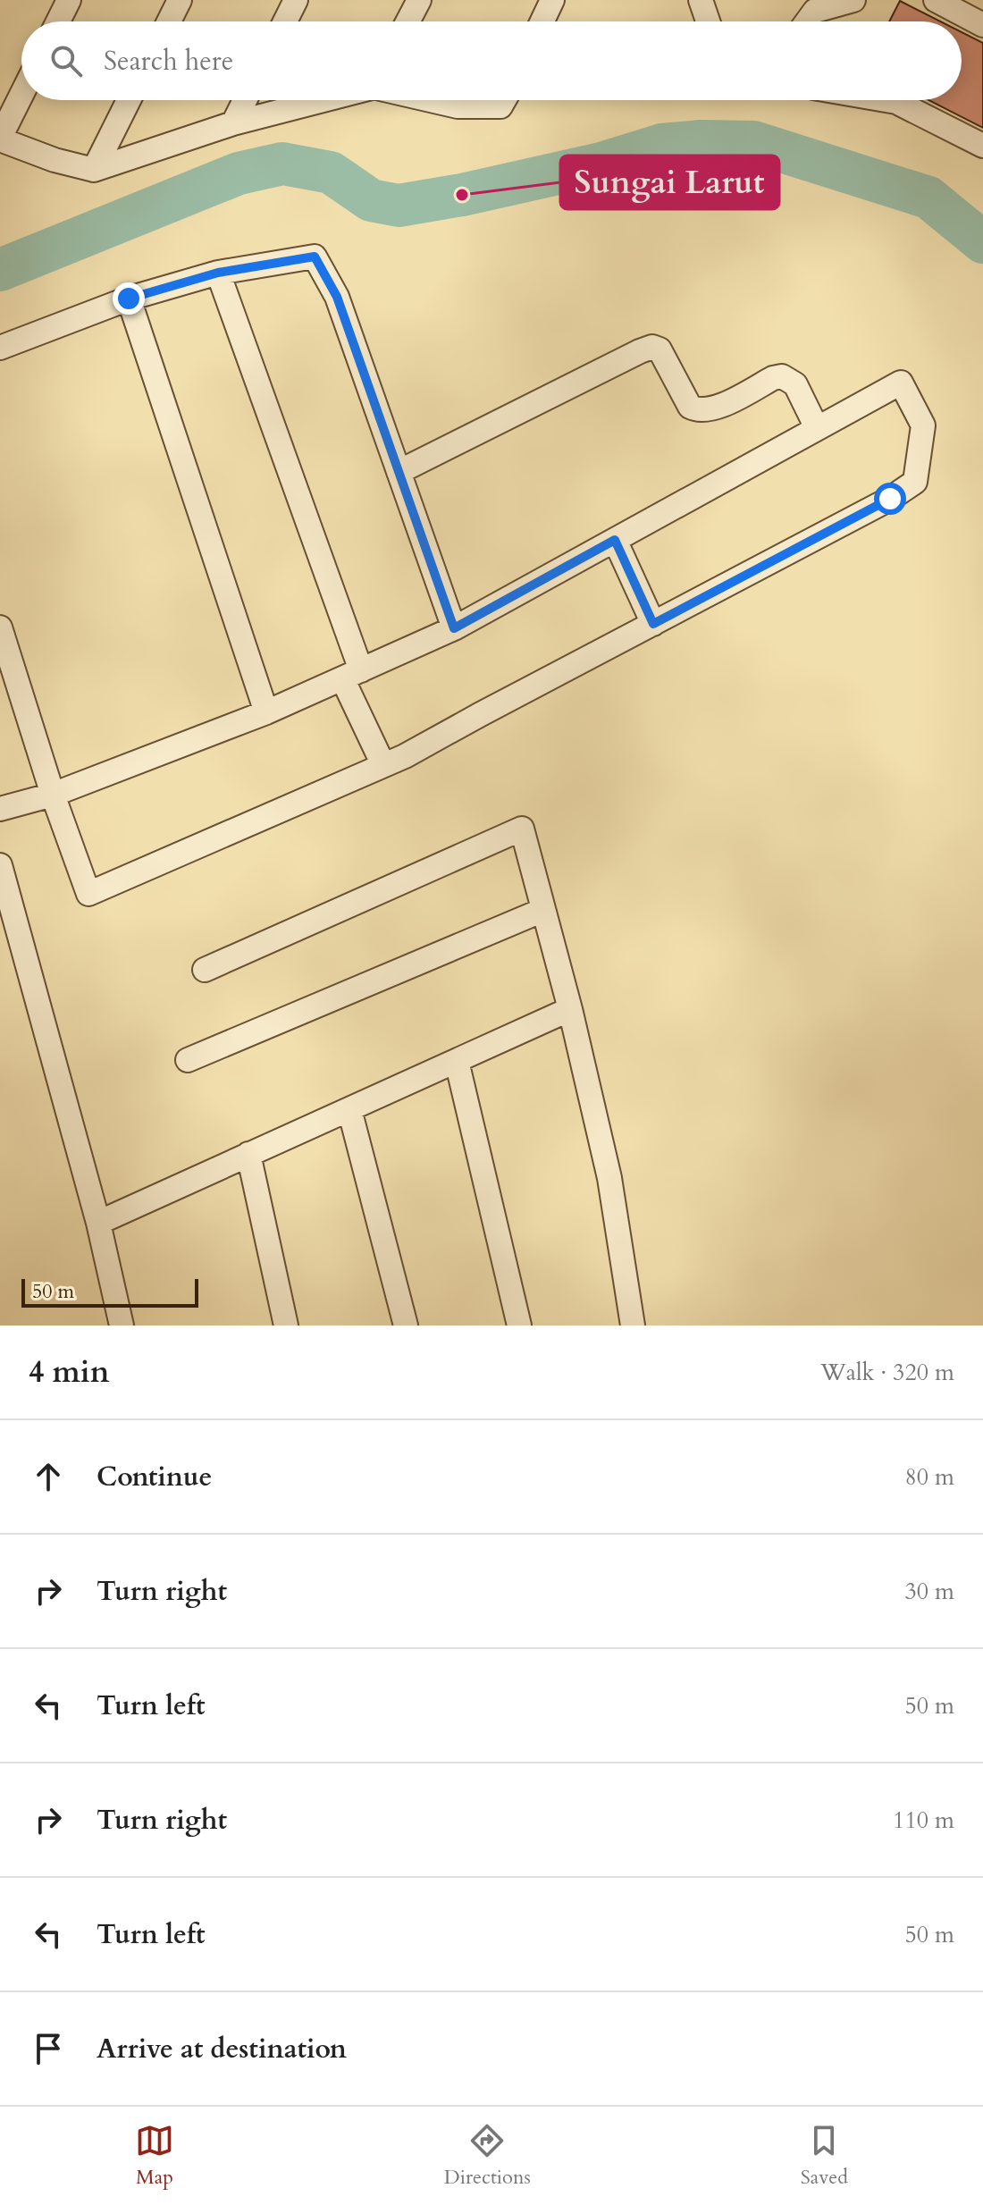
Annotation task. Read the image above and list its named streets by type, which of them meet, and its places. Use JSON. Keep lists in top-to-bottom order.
{
  "places": ["Sungai Larut"],
  "scale_bar": "50 m",
  "page": {
    "search": "Search here",
    "scale": "50 m",
    "heading": ["4 min", "Walk · 320 m"],
    "list": [
      ["Continue", "80 m"],
      ["Turn right", "30 m"],
      ["Turn left", "50 m"],
      ["Turn right", "110 m"],
      ["Turn left", "50 m"],
      "Arrive at destination"
    ],
    "nav": ["Map", "Directions", "Saved"]
  }
}
